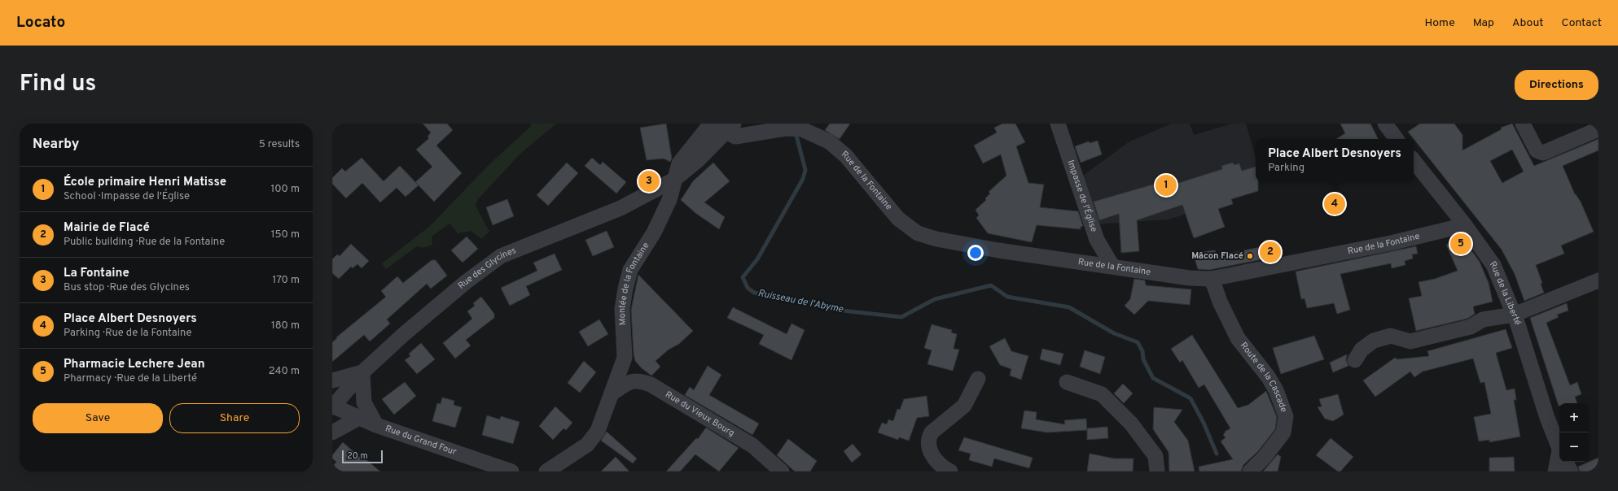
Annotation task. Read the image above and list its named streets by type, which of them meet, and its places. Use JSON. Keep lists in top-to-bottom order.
{
  "streets": {
    "street": [
      "Rue de la Fontaine",
      "Impasse de l'Église",
      "Rue des Glycines",
      "Montée de la Fontaine",
      "Rue de la Liberté",
      "Route de la Cascade",
      "Rue du Vieux Bourg",
      "Rue du Grand Four"
    ]
  },
  "crossings": [
    ["Rue de la Fontaine", "Impasse de l'Église"],
    ["Rue de la Fontaine", "Rue des Glycines"],
    ["Rue de la Fontaine", "Montée de la Fontaine"],
    ["Rue de la Fontaine", "Rue de la Liberté"],
    ["Rue de la Fontaine", "Route de la Cascade"],
    ["Rue des Glycines", "Montée de la Fontaine"],
    ["Rue des Glycines", "Rue du Grand Four"],
    ["Montée de la Fontaine", "Rue du Vieux Bourg"]
  ],
  "water": ["Ruisseau de l'Abyme"],
  "places": ["Mâcon Flacé"],
  "scale_bar": "20 m",
  "page": {
    "header": "Locato",
    "nav": [
      "Home",
      "Map",
      "About",
      "Contact"
    ],
    "title": "Find us",
    "buttons": [
      "Directions",
      ["Save", "Share"]
    ],
    "heading": ["Nearby", "5 results"],
    "popup": ["Place Albert Desnoyers", "Parking"],
    "list": [
      {
        "mark": "1",
        "name": "École primaire Henri Matisse",
        "note": "School · Impasse de l'Église",
        "value": "100 m"
      },
      {
        "mark": "2",
        "name": "Mairie de Flacé",
        "note": "Public building · Rue de la Fontaine",
        "value": "150 m"
      },
      {
        "mark": "3",
        "name": "La Fontaine",
        "note": "Bus stop · Rue des Glycines",
        "value": "170 m"
      },
      {
        "mark": "4",
        "name": "Place Albert Desnoyers",
        "note": "Parking · Rue de la Fontaine",
        "value": "180 m"
      },
      {
        "mark": "5",
        "name": "Pharmacie Lechere Jean",
        "note": "Pharmacy · Rue de la Liberté",
        "value": "240 m"
      }
    ],
    "pins": [
      "3",
      "1",
      "4",
      "5",
      "2"
    ],
    "map_buttons": ["+", "−"],
    "scale": "20 m"
  }
}
